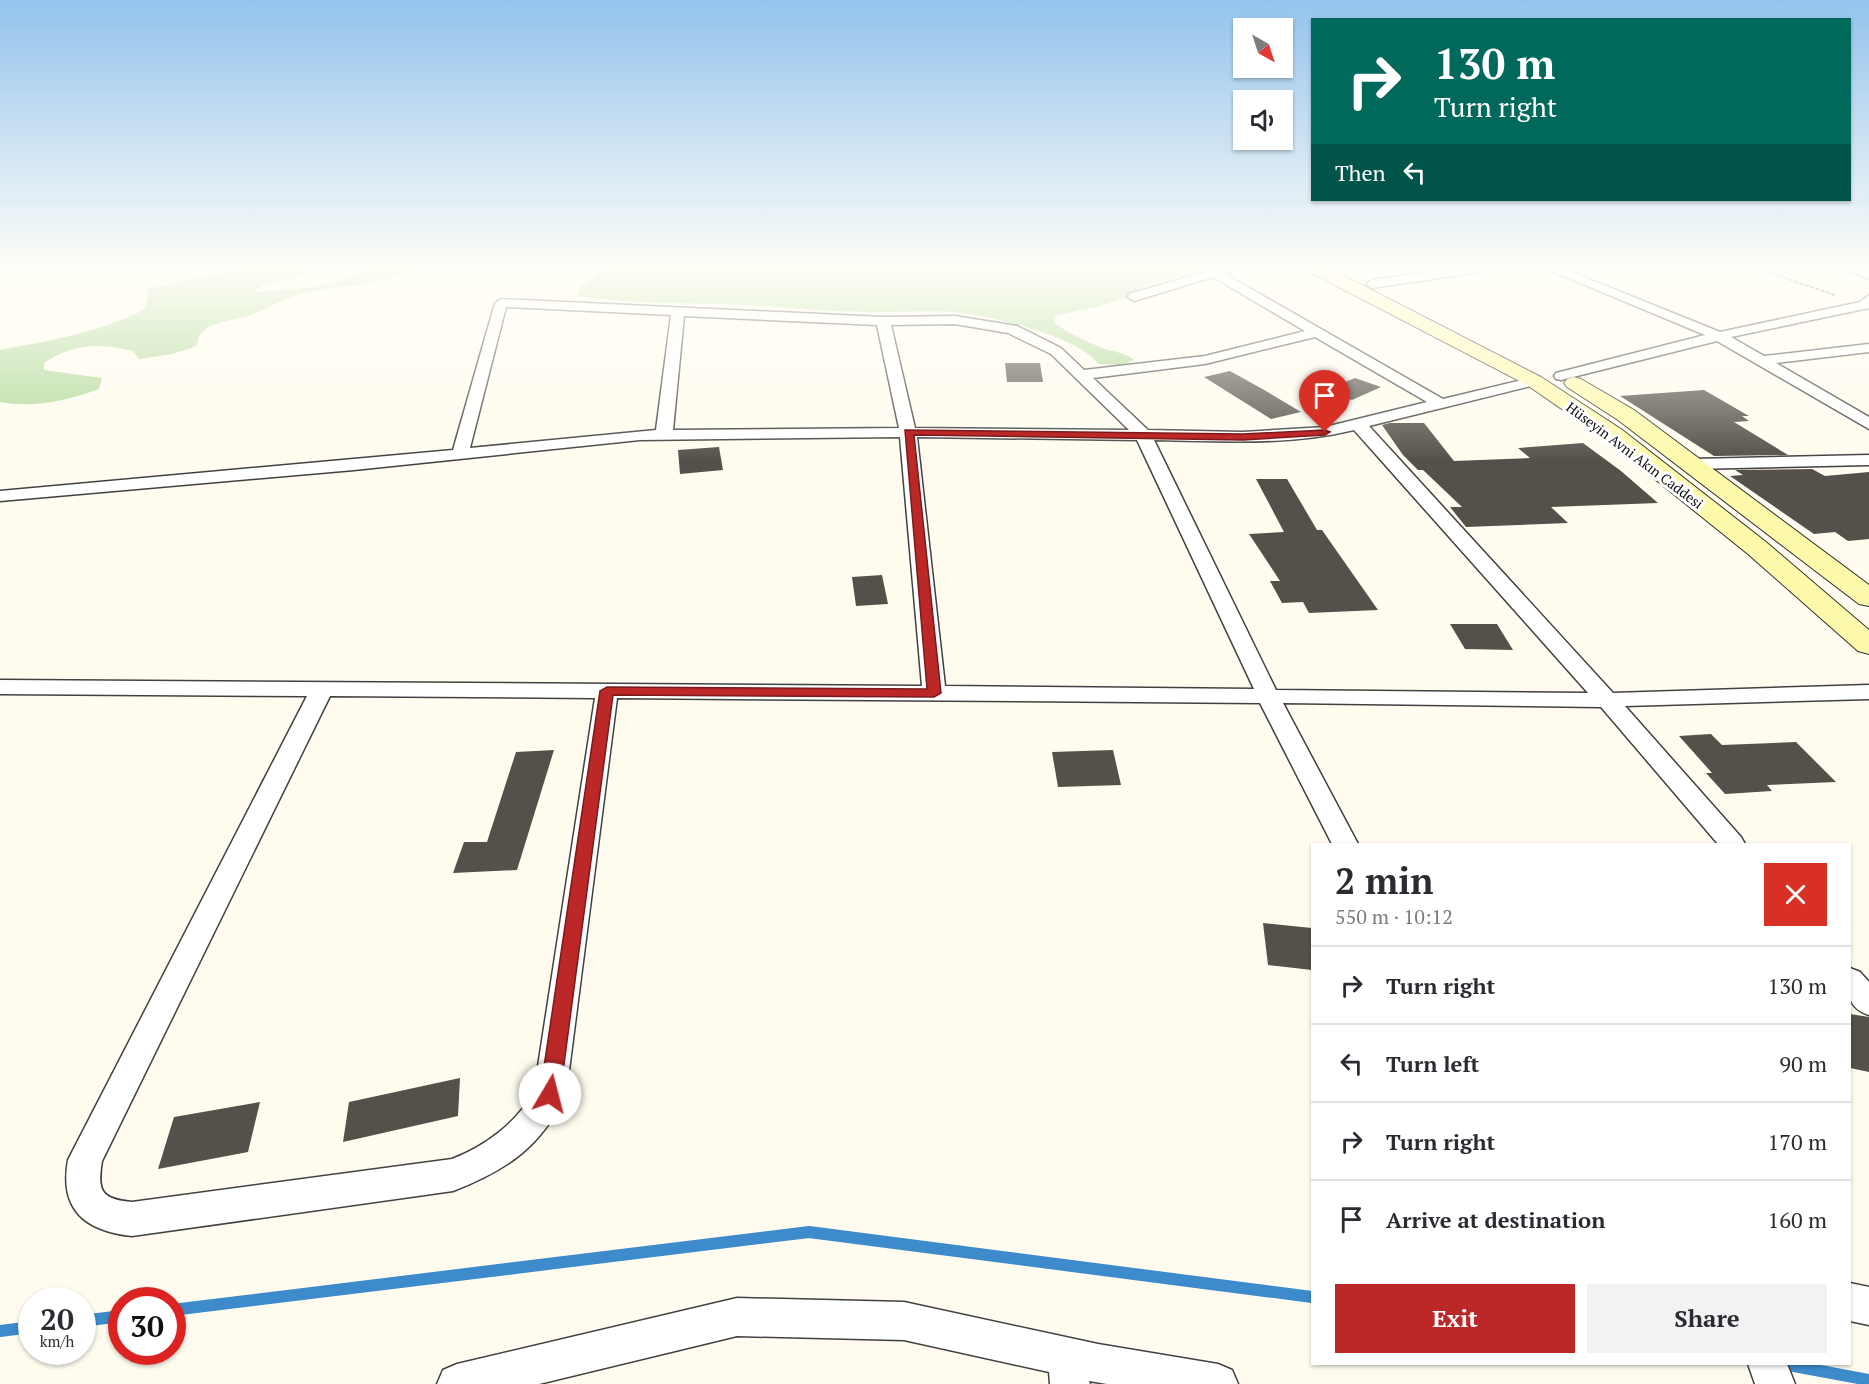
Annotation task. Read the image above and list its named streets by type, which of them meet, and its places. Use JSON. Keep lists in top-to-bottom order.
{
  "streets": {
    "main road": ["Hüseyin Avni Akın Caddesi"]
  },
  "north": "bottom right",
  "page": {
    "turn": ["130 m", "Turn right"],
    "then": "Then",
    "heading": ["2 min", "550 m · 10:12"],
    "list": [
      {
        "name": "Turn right",
        "value": "130 m"
      },
      {
        "name": "Turn left",
        "value": "90 m"
      },
      {
        "name": "Turn right",
        "value": "170 m"
      },
      {
        "name": "Arrive at destination",
        "value": "160 m"
      }
    ],
    "buttons": ["Exit", "Share"],
    "speed": "20 km/h",
    "limit": "30"
  }
}
